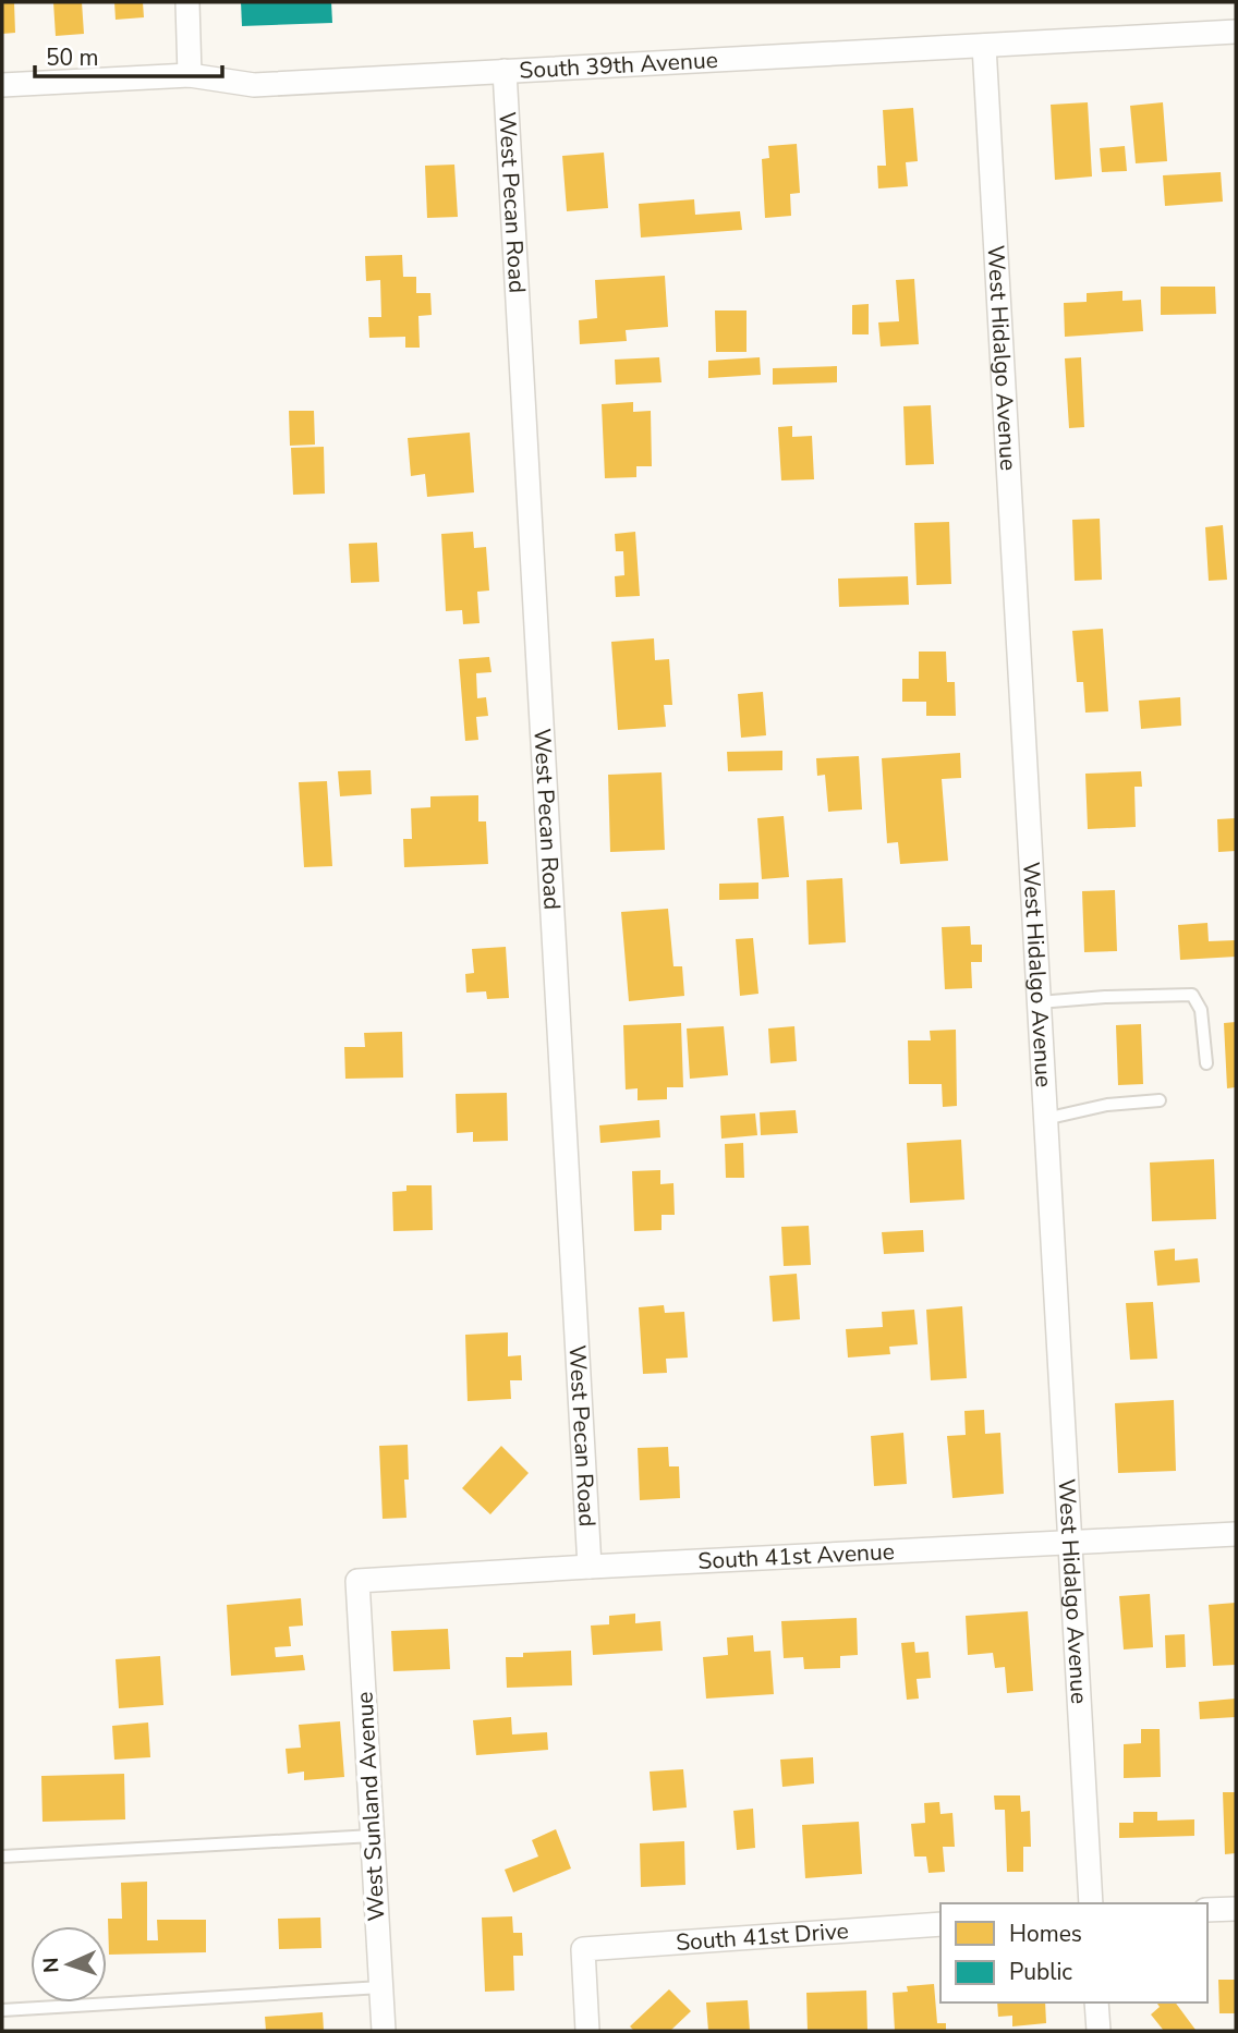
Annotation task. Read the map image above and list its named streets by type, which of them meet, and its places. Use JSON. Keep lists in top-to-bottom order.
{
  "streets": {
    "street": [
      "South 39th Avenue",
      "West Pecan Road",
      "West Hidalgo Avenue",
      "South 41st Avenue",
      "West Sunland Avenue",
      "South 41st Drive"
    ]
  },
  "crossings": [
    ["South 39th Avenue", "West Pecan Road"],
    ["South 39th Avenue", "West Hidalgo Avenue"],
    ["West Pecan Road", "South 41st Avenue"],
    ["West Hidalgo Avenue", "South 41st Avenue"],
    ["South 41st Avenue", "West Sunland Avenue"]
  ],
  "legend": ["Homes", "Public"],
  "scale_bar": "50 m",
  "north": "left"
}
